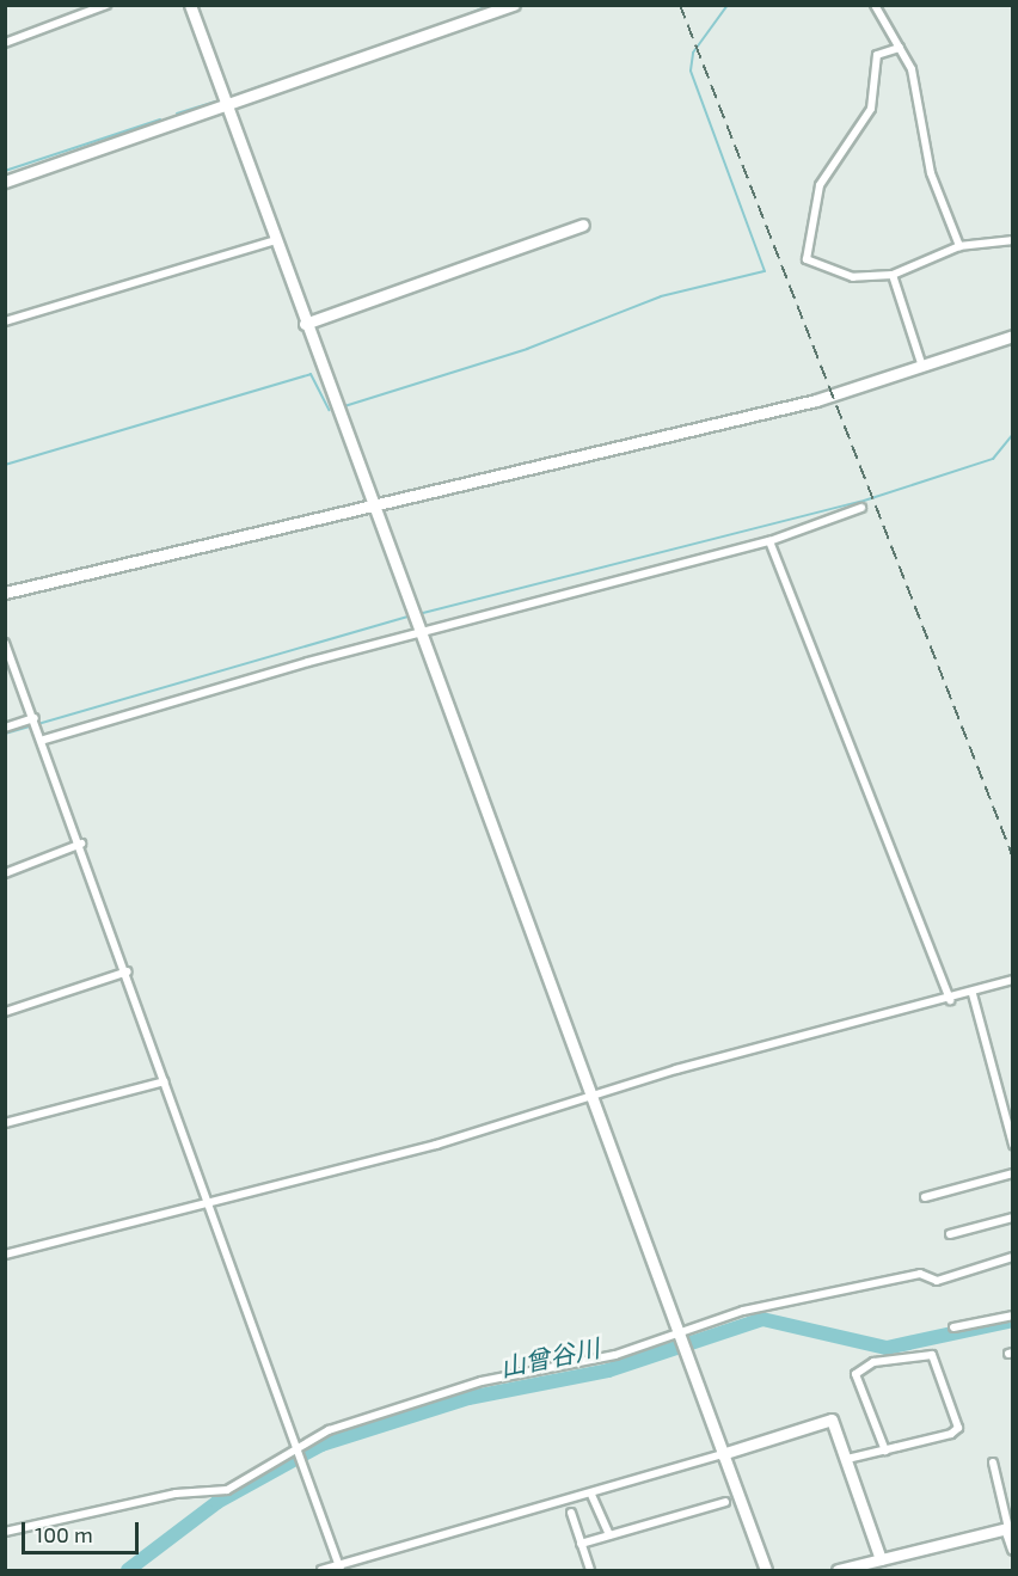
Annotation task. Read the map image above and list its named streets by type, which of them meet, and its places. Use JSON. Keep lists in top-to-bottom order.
{
  "water": ["山曾谷川"],
  "scale_bar": "100 m"
}
